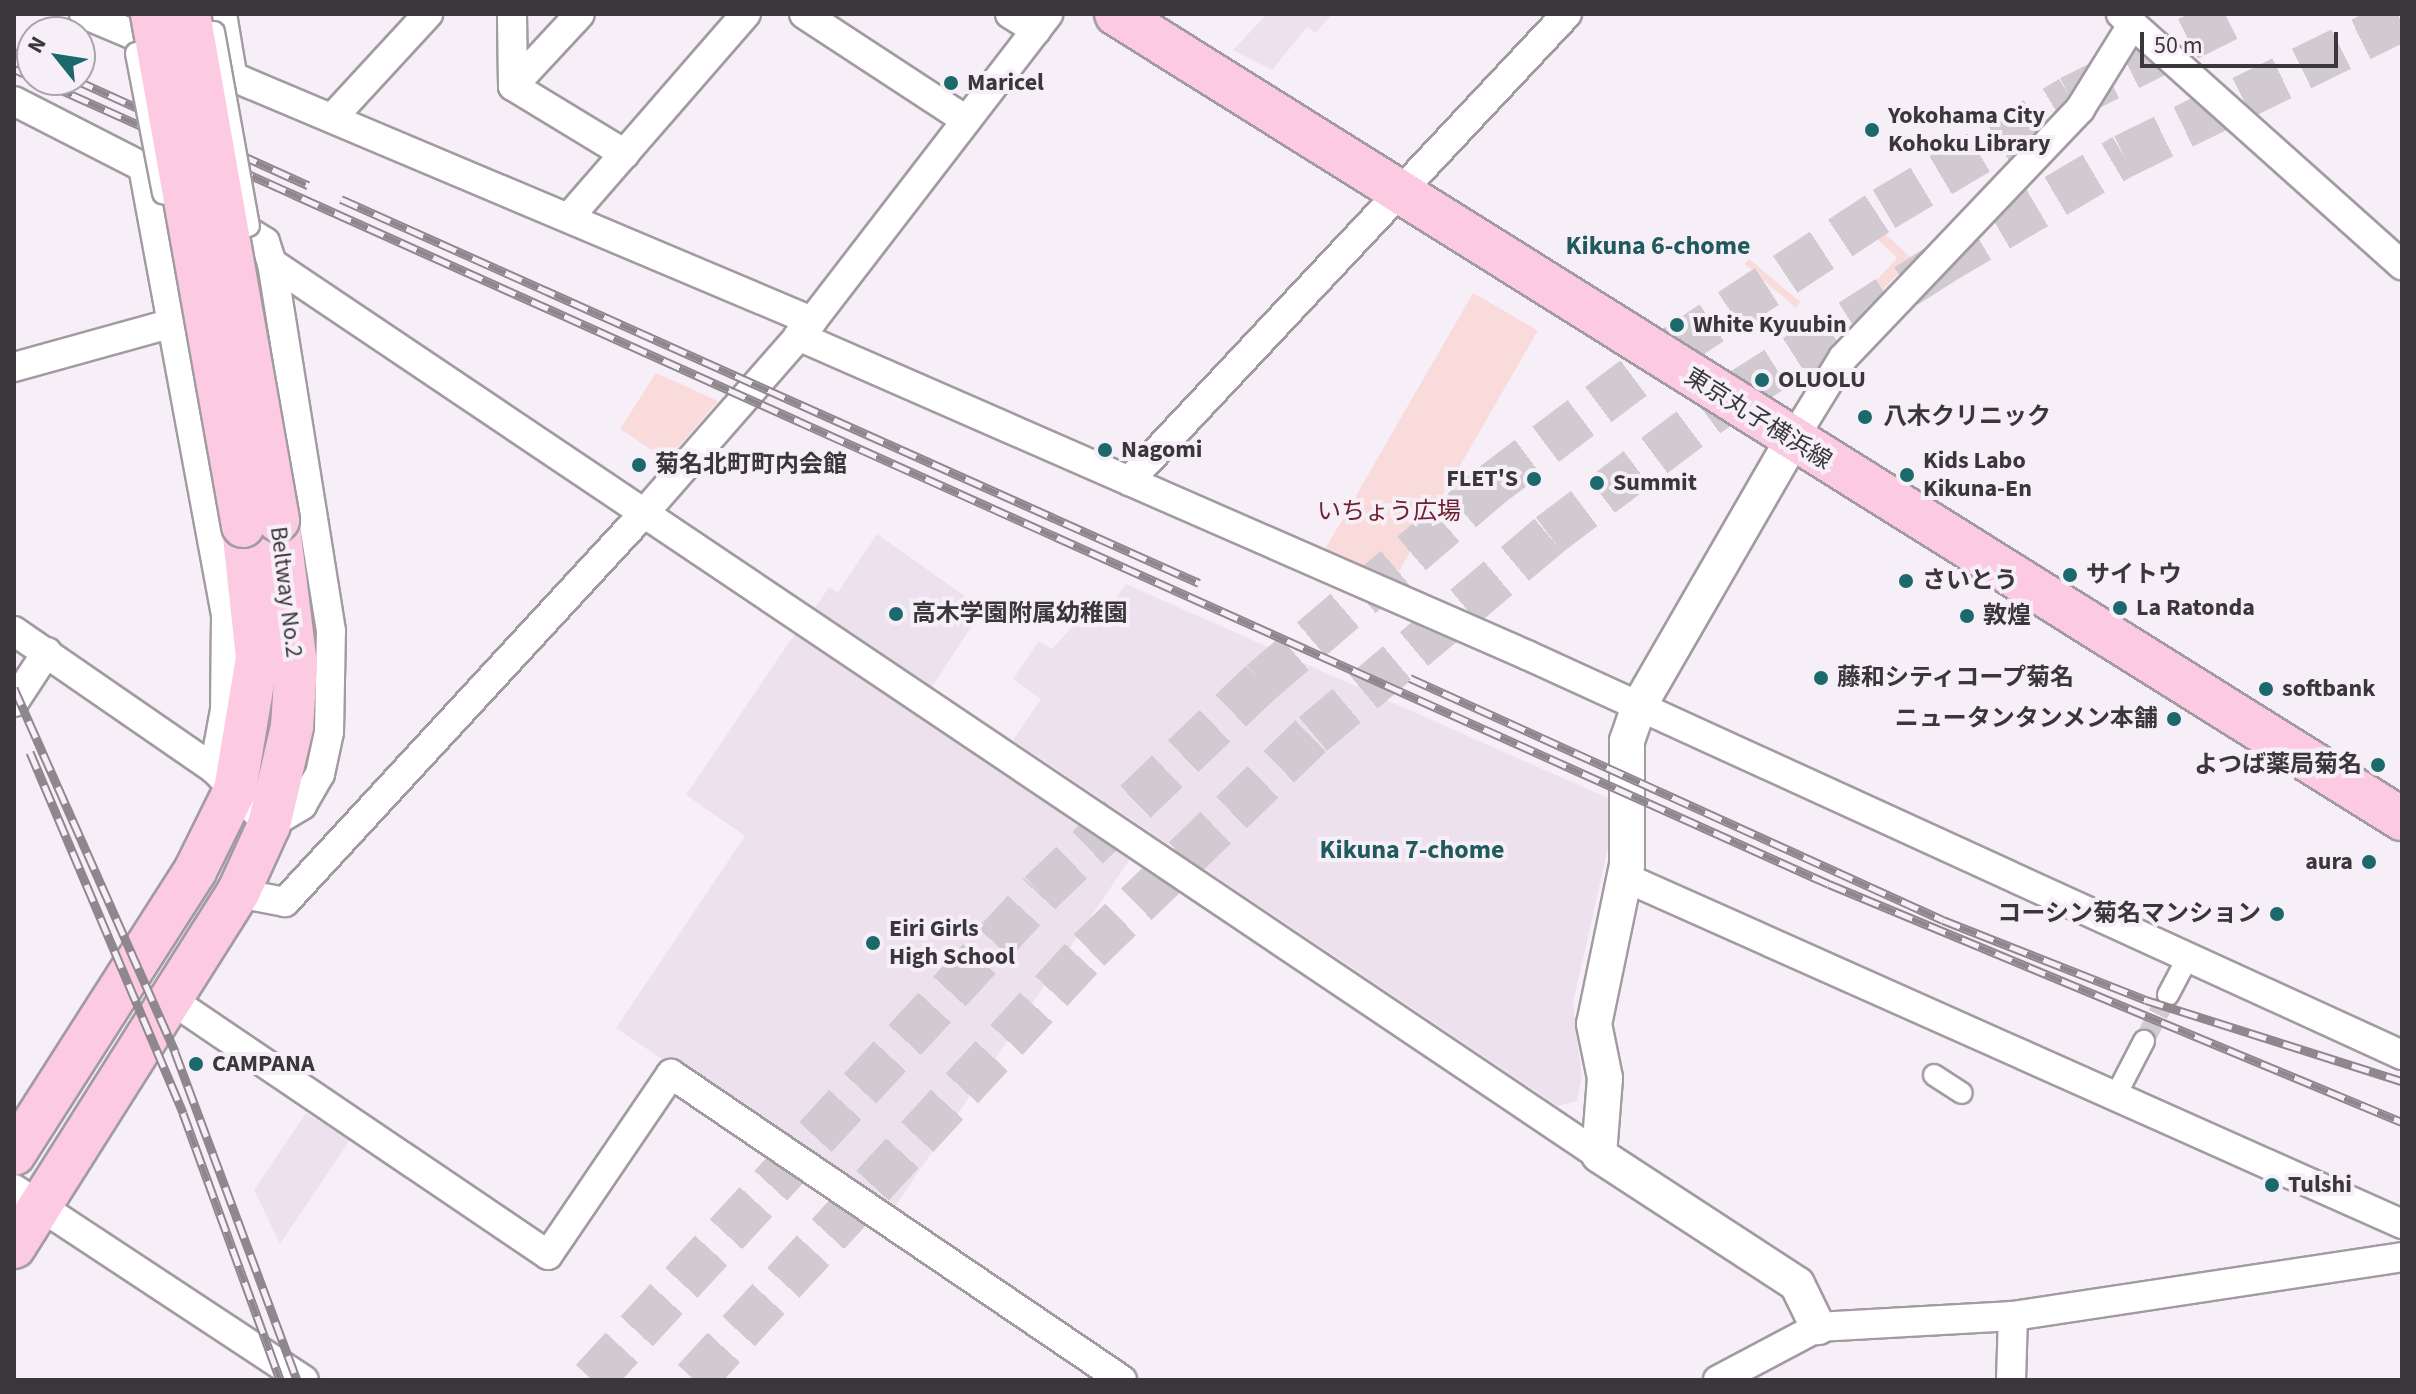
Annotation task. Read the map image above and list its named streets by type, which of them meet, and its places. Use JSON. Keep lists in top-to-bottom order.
{
  "streets": {
    "main road": ["東京丸子横浜線", "Beltway No.2"]
  },
  "districts": ["Kikuna 6-chome", "Kikuna 7-chome"],
  "parks": ["いちょう広場"],
  "places": [
    "Maricel",
    "Yokohama City Kohoku Library",
    "White Kyuubin",
    "OLUOLU",
    "八木クリニック",
    "Nagomi",
    "菊名北町町内会館",
    "Kids Labo Kikuna-En",
    "FLET'S",
    "Summit",
    "サイトウ",
    "さいとう",
    "La Ratonda",
    "高木学園附属幼稚園",
    "敦煌",
    "藤和シティコープ菊名",
    "softbank",
    "ニュータンタンメン本舗",
    "よつば薬局菊名",
    "aura",
    "コーシン菊名マンション",
    "Eiri Girls High School",
    "CAMPANA",
    "Tulshi"
  ],
  "scale_bar": "50 m",
  "north": "top left"
}
